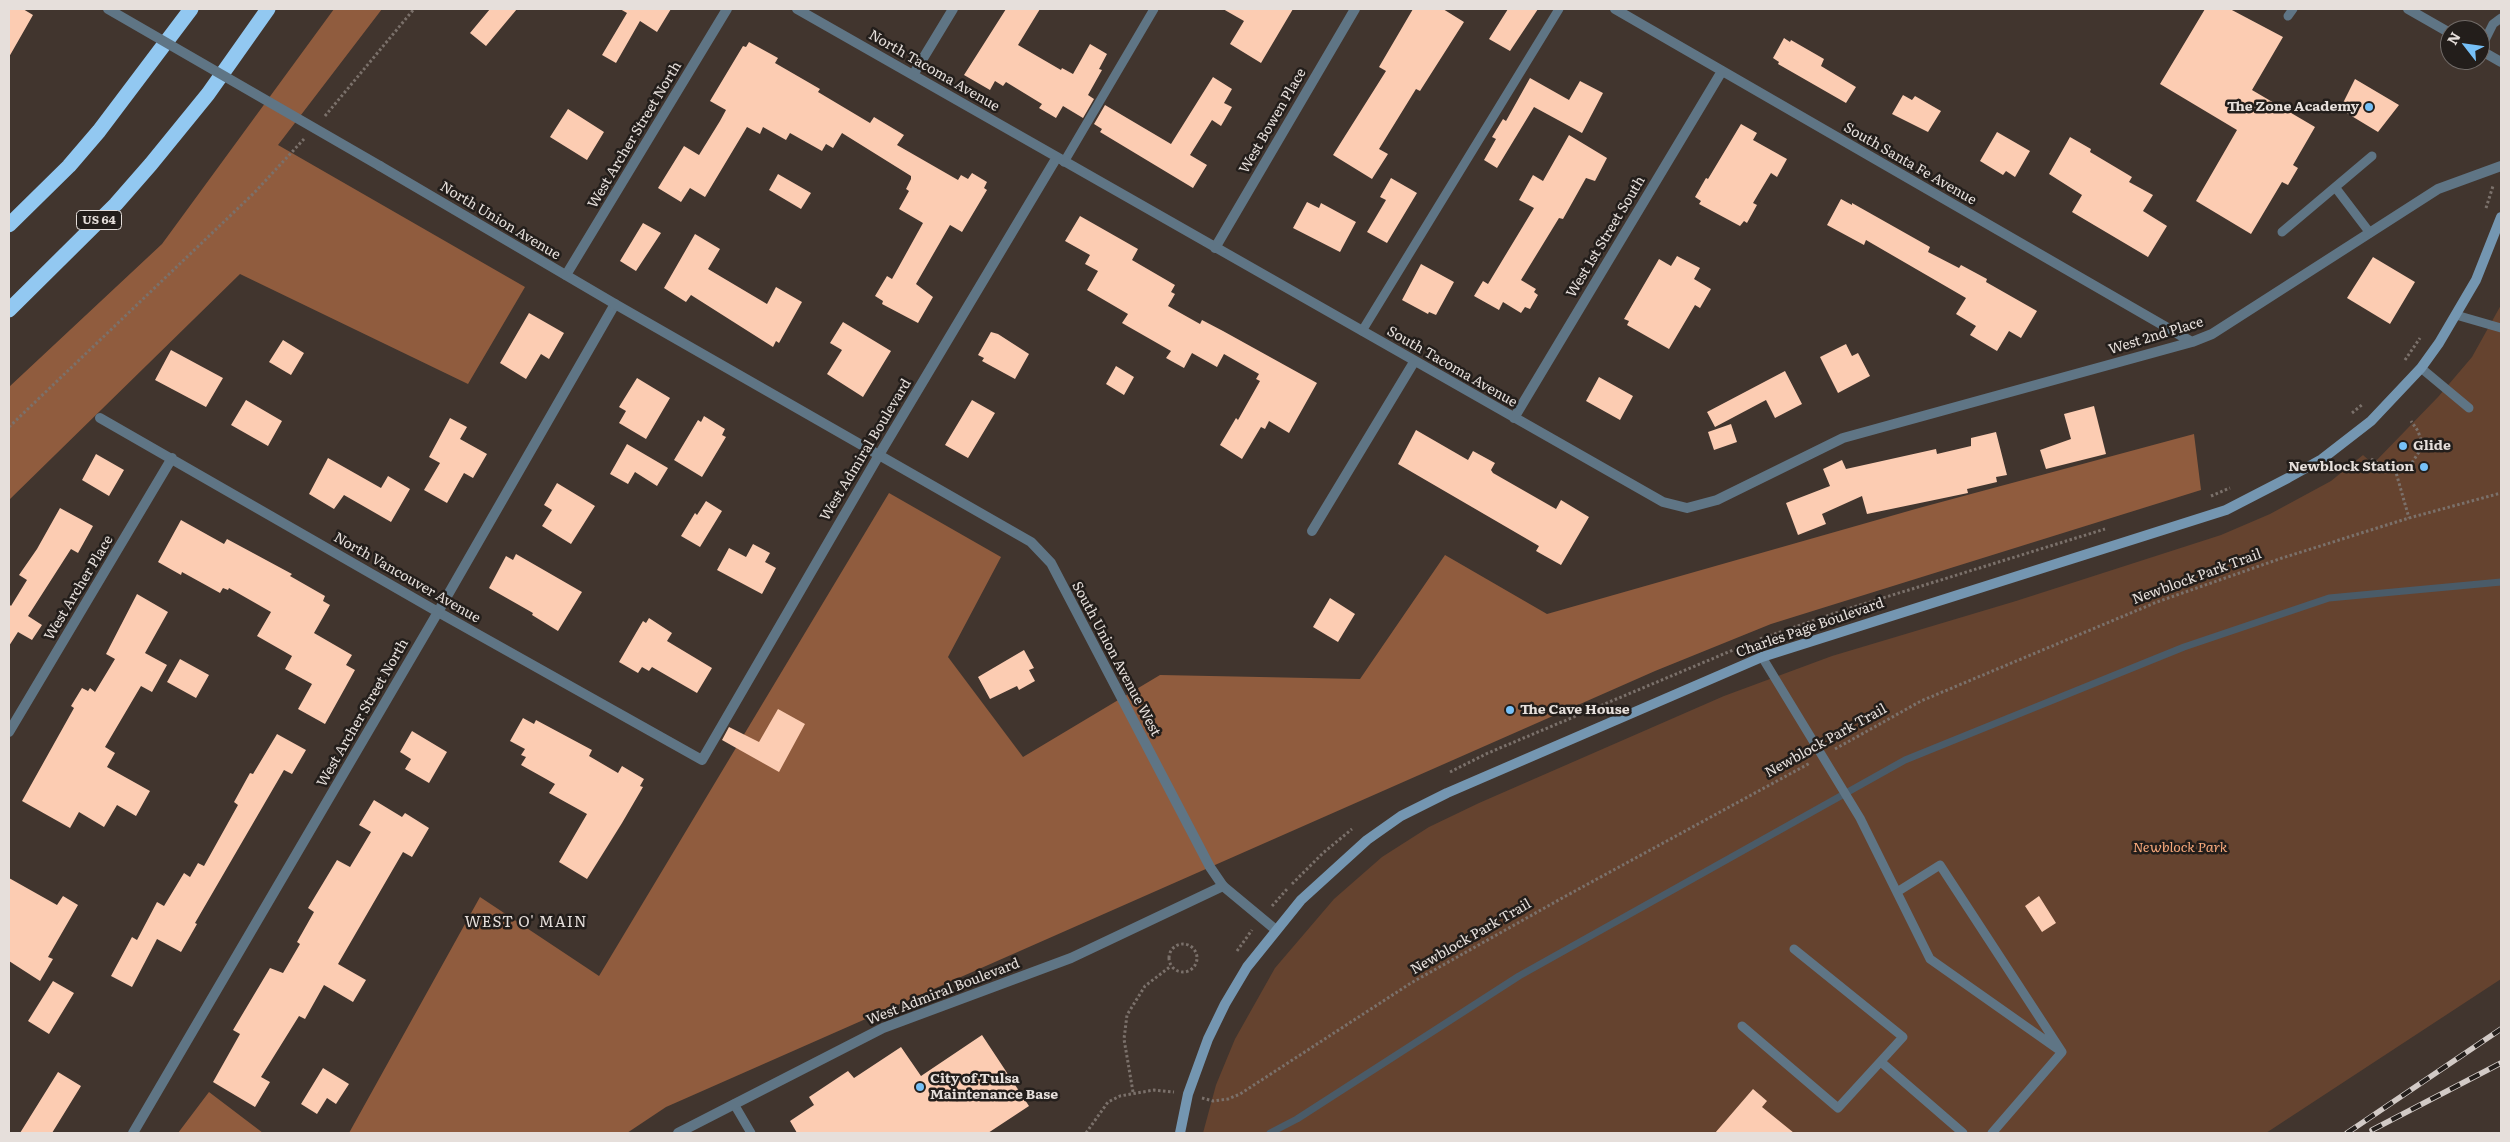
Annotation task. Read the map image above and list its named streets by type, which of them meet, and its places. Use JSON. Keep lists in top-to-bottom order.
{
  "streets": {
    "highway": ["US 64"],
    "main road": ["Charles Page Boulevard"],
    "street": [
      "North Tacoma Avenue",
      "West Bowen Place",
      "West Archer Street North",
      "South Santa Fe Avenue",
      "North Union Avenue",
      "West 1st Street South",
      "West 2nd Place",
      "South Tacoma Avenue",
      "West Admiral Boulevard",
      "North Vancouver Avenue",
      "West Archer Place",
      "South Union Avenue West"
    ],
    "path": ["Newblock Park Trail"]
  },
  "crossings": [
    ["North Tacoma Avenue", "South Tacoma Avenue"],
    ["North Tacoma Avenue", "West Admiral Boulevard"],
    ["West Bowen Place", "South Tacoma Avenue"],
    ["West Archer Street North", "North Union Avenue"],
    ["West Archer Street North", "North Vancouver Avenue"],
    ["South Santa Fe Avenue", "West 1st Street South"],
    ["South Santa Fe Avenue", "West 2nd Place"],
    ["North Union Avenue", "West Admiral Boulevard"],
    ["North Union Avenue", "South Union Avenue West"],
    ["West 1st Street South", "South Tacoma Avenue"],
    ["West 2nd Place", "South Tacoma Avenue"],
    ["South Tacoma Avenue", "West Admiral Boulevard"],
    ["West Admiral Boulevard", "North Vancouver Avenue"],
    ["West Admiral Boulevard", "South Union Avenue West"],
    ["North Vancouver Avenue", "West Archer Place"],
    ["Charles Page Boulevard", "South Union Avenue West"]
  ],
  "districts": ["WEST O' MAIN"],
  "parks": ["Newblock Park"],
  "places": [
    "The Zone Academy",
    "Glide",
    "Newblock Station",
    "The Cave House",
    "City of Tulsa Maintenance Base"
  ],
  "north": "top left"
}
